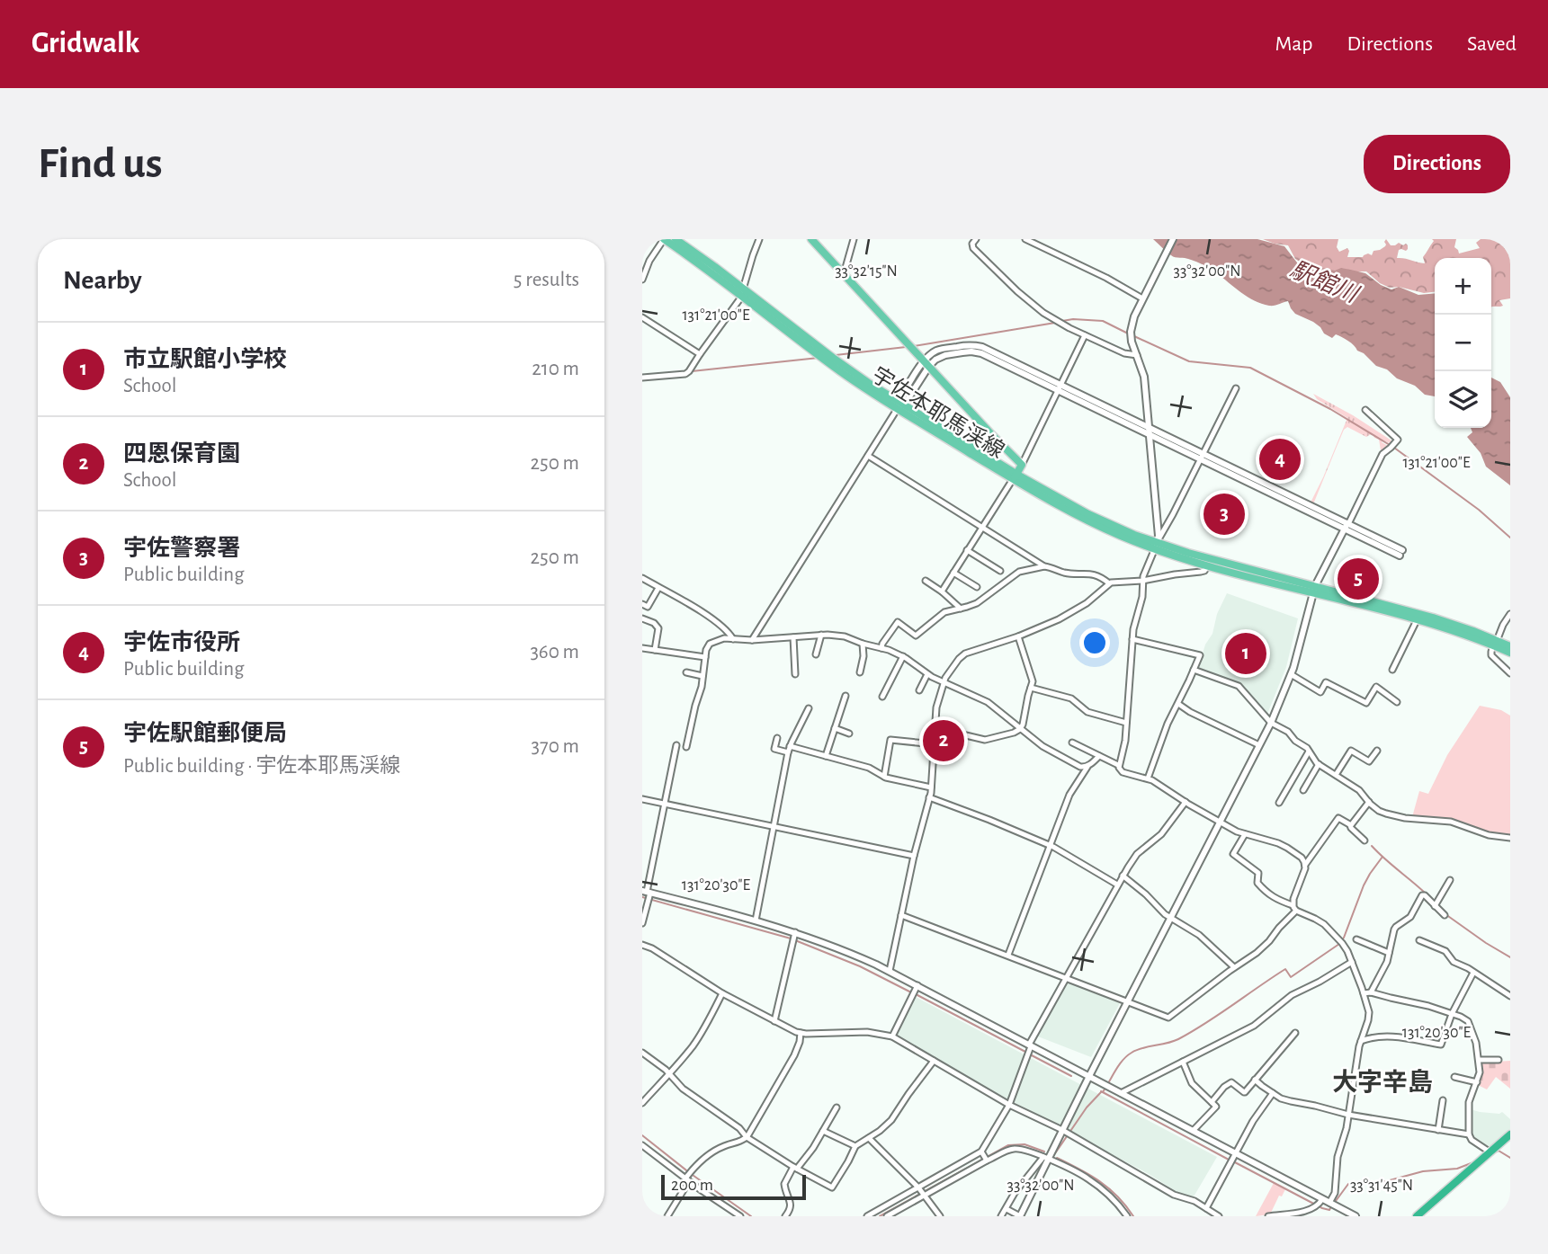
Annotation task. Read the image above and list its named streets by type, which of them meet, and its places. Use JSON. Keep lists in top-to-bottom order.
{
  "streets": {
    "main road": ["宇佐本耶馬渓線"]
  },
  "districts": ["大字辛島"],
  "water": ["駅館川"],
  "scale_bar": "200 m",
  "page": {
    "header": "Gridwalk",
    "nav": ["Map", "Directions", "Saved"],
    "buttons": "Directions",
    "title": "Find us",
    "heading": ["Nearby", "5 results"],
    "map_buttons": ["+", "−"],
    "list": [
      {
        "mark": "1",
        "name": "市立駅館小学校",
        "note": "School",
        "value": "210 m"
      },
      {
        "mark": "2",
        "name": "四恩保育園",
        "note": "School",
        "value": "250 m"
      },
      {
        "mark": "3",
        "name": "宇佐警察署",
        "note": "Public building",
        "value": "250 m"
      },
      {
        "mark": "4",
        "name": "宇佐市役所",
        "note": "Public building",
        "value": "360 m"
      },
      {
        "mark": "5",
        "name": "宇佐駅館郵便局",
        "note": "Public building · 宇佐本耶馬渓線",
        "value": "370 m"
      }
    ],
    "pins": [
      "4",
      "3",
      "5",
      "1",
      "2"
    ],
    "scale": "200 m"
  },
  "coordinates": [
    "33°32'15\"N",
    "33°32'00\"N",
    "131°21'00\"E",
    "131°20'30\"E",
    "33°31'45\"N"
  ]
}
